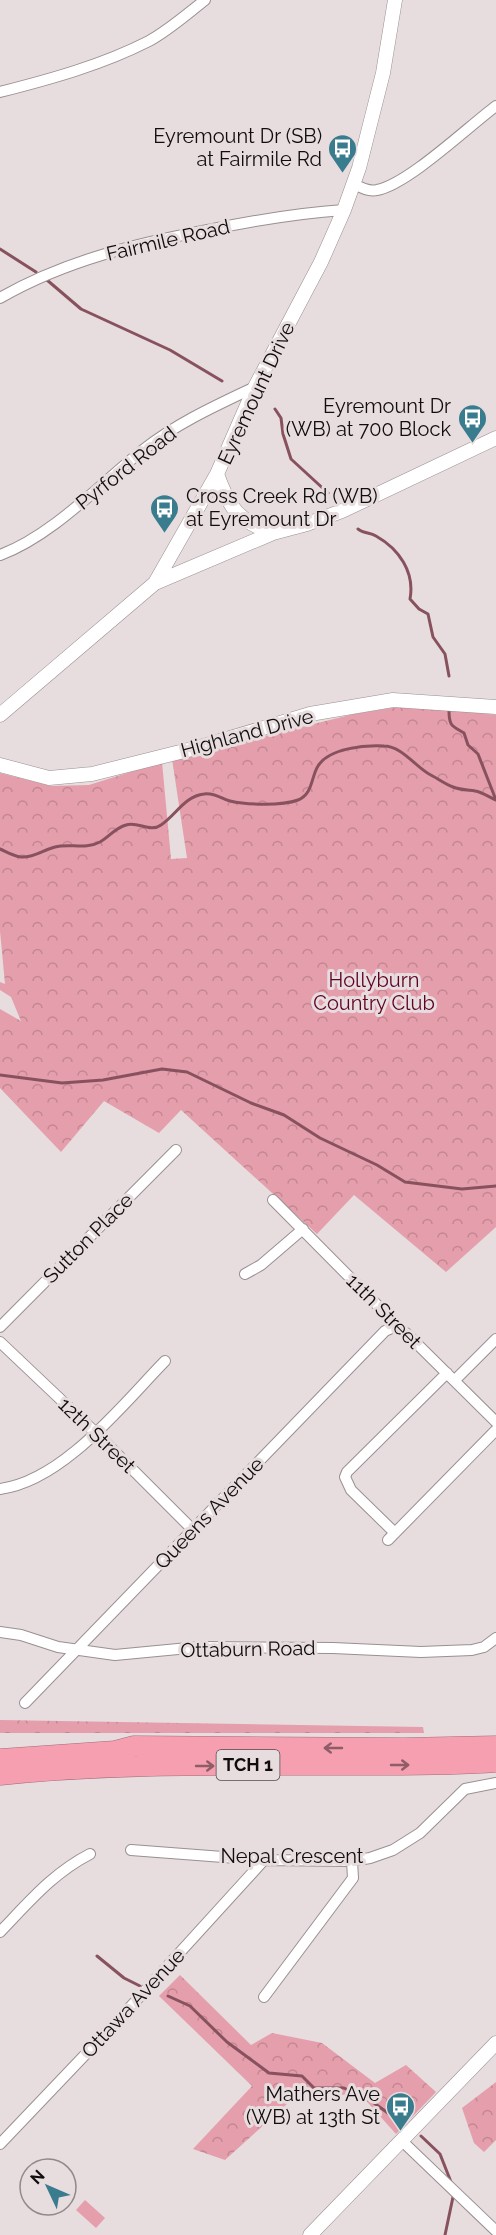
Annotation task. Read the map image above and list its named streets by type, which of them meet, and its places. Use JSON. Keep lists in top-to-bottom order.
{
  "streets": {
    "highway": ["TCH 1"],
    "street": [
      "Fairmile Road",
      "Eyremount Drive",
      "Pyrford Road",
      "Highland Drive",
      "Sutton Place",
      "11th Street",
      "12th Street",
      "Queens Avenue",
      "Ottaburn Road",
      "Nepal Crescent",
      "Ottawa Avenue"
    ]
  },
  "crossings": [
    ["Fairmile Road", "Eyremount Drive"],
    ["Eyremount Drive", "Pyrford Road"],
    ["11th Street", "Queens Avenue"],
    ["12th Street", "Queens Avenue"],
    ["Queens Avenue", "Ottaburn Road"],
    ["Nepal Crescent", "Ottawa Avenue"]
  ],
  "parks": ["Hollyburn Country Club"],
  "places": {
    "bus stop": [
      "Eyremount Dr (SB) at Fairmile Rd",
      "Eyremount Dr (WB) at 700 Block",
      "Cross Creek Rd (WB) at Eyremount Dr",
      "Mathers Ave (WB) at 13th St"
    ]
  },
  "north": "top left"
}
